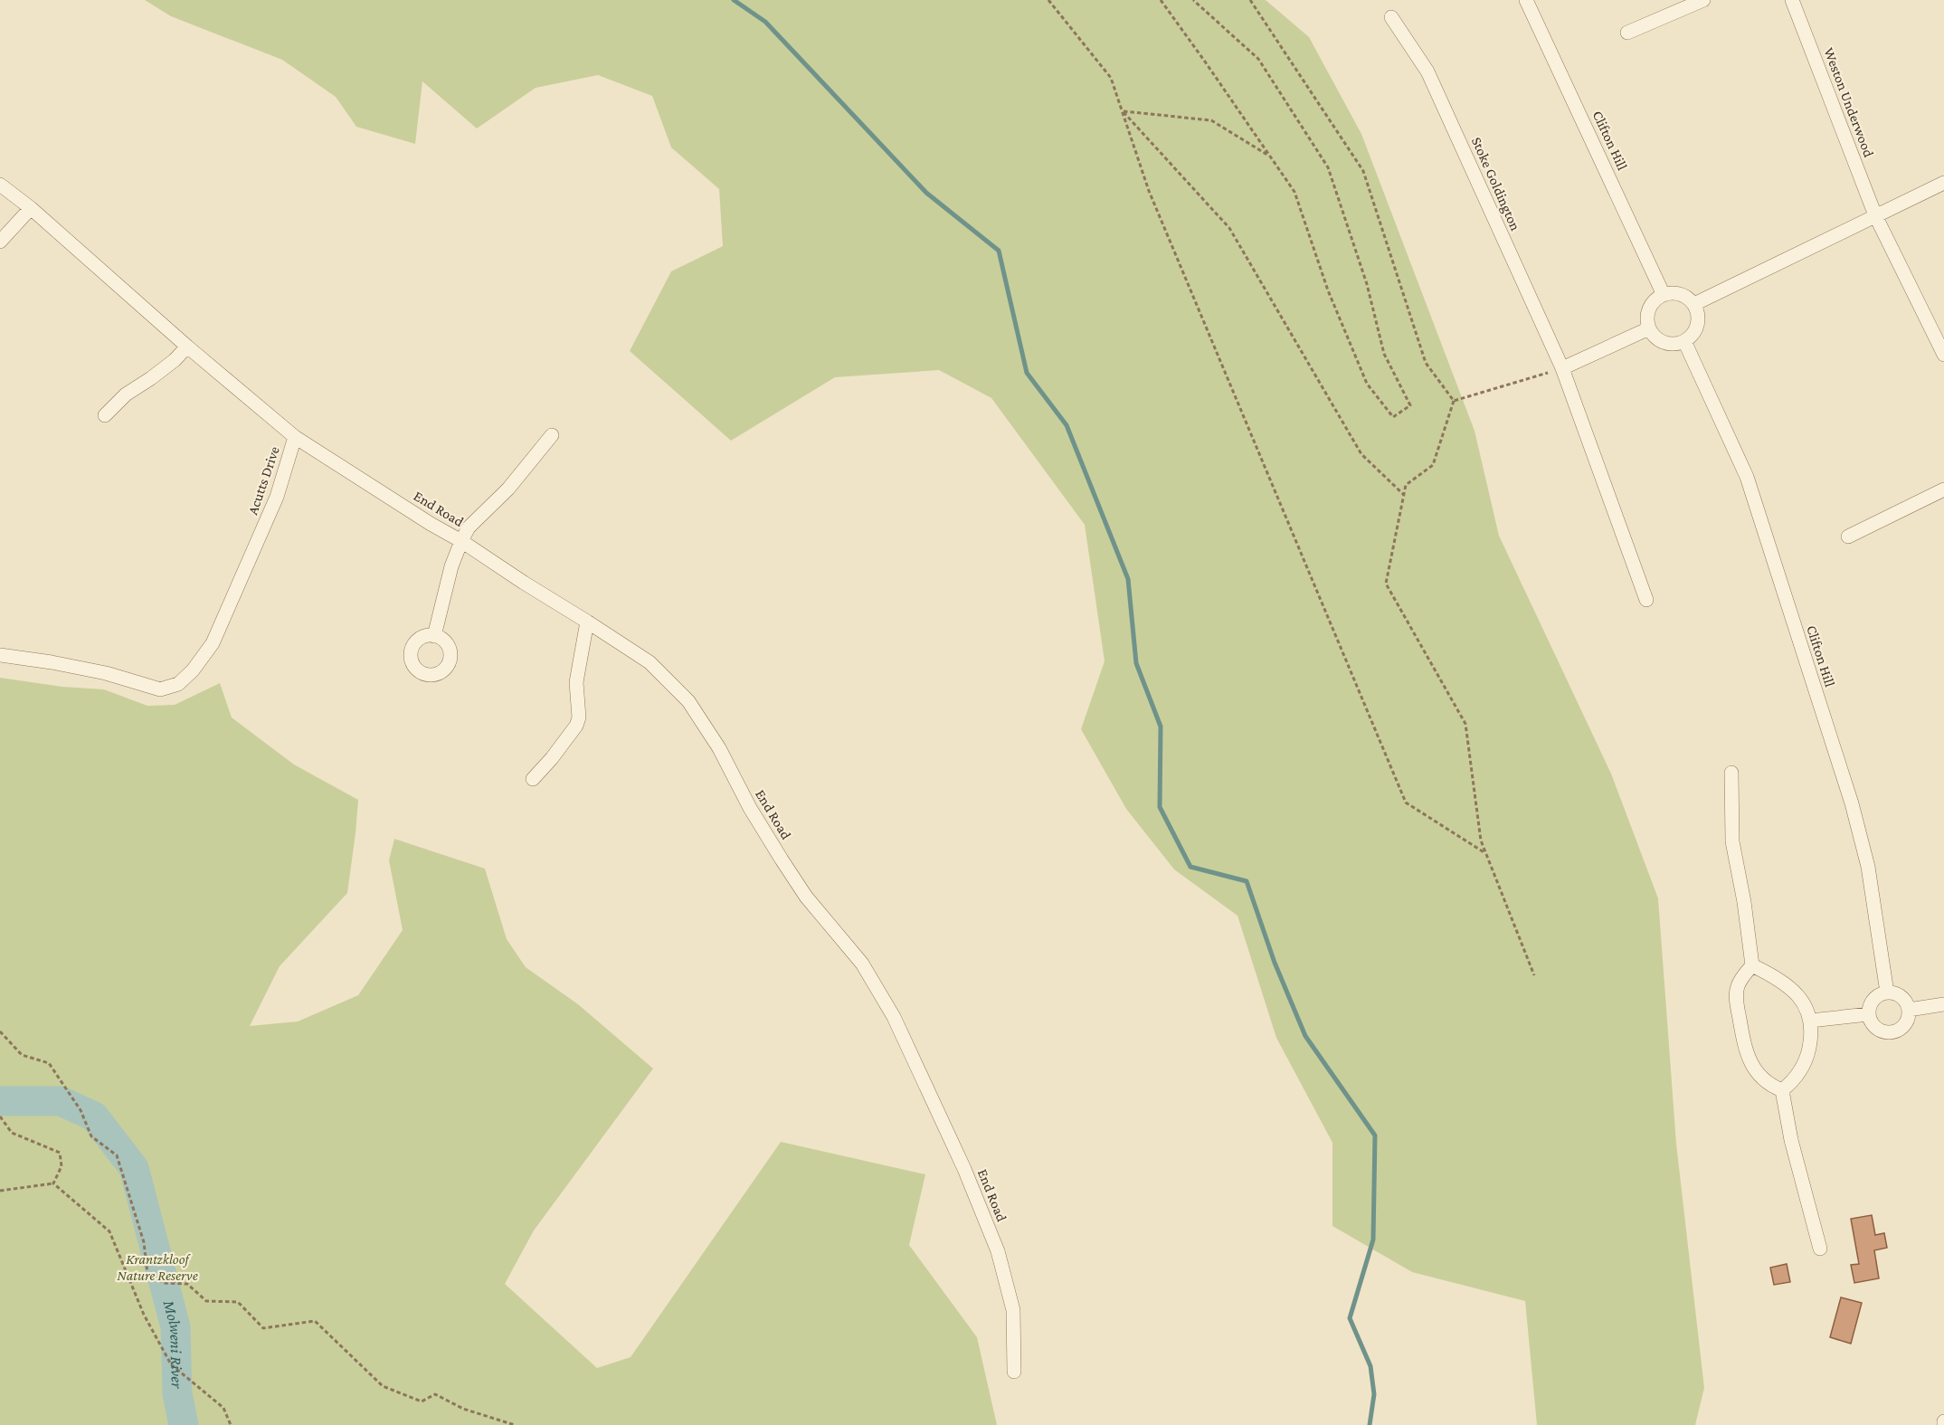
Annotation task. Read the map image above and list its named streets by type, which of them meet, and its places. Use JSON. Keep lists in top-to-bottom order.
{
  "streets": {
    "street": [
      "Weston Underwood",
      "Clifton Hill",
      "Stoke Goldington",
      "Acutts Drive",
      "End Road"
    ]
  },
  "crossings": [
    ["Acutts Drive", "End Road"]
  ],
  "water": ["Molweni River"],
  "parks": ["Krantzkloof Nature Reserve"]
}
